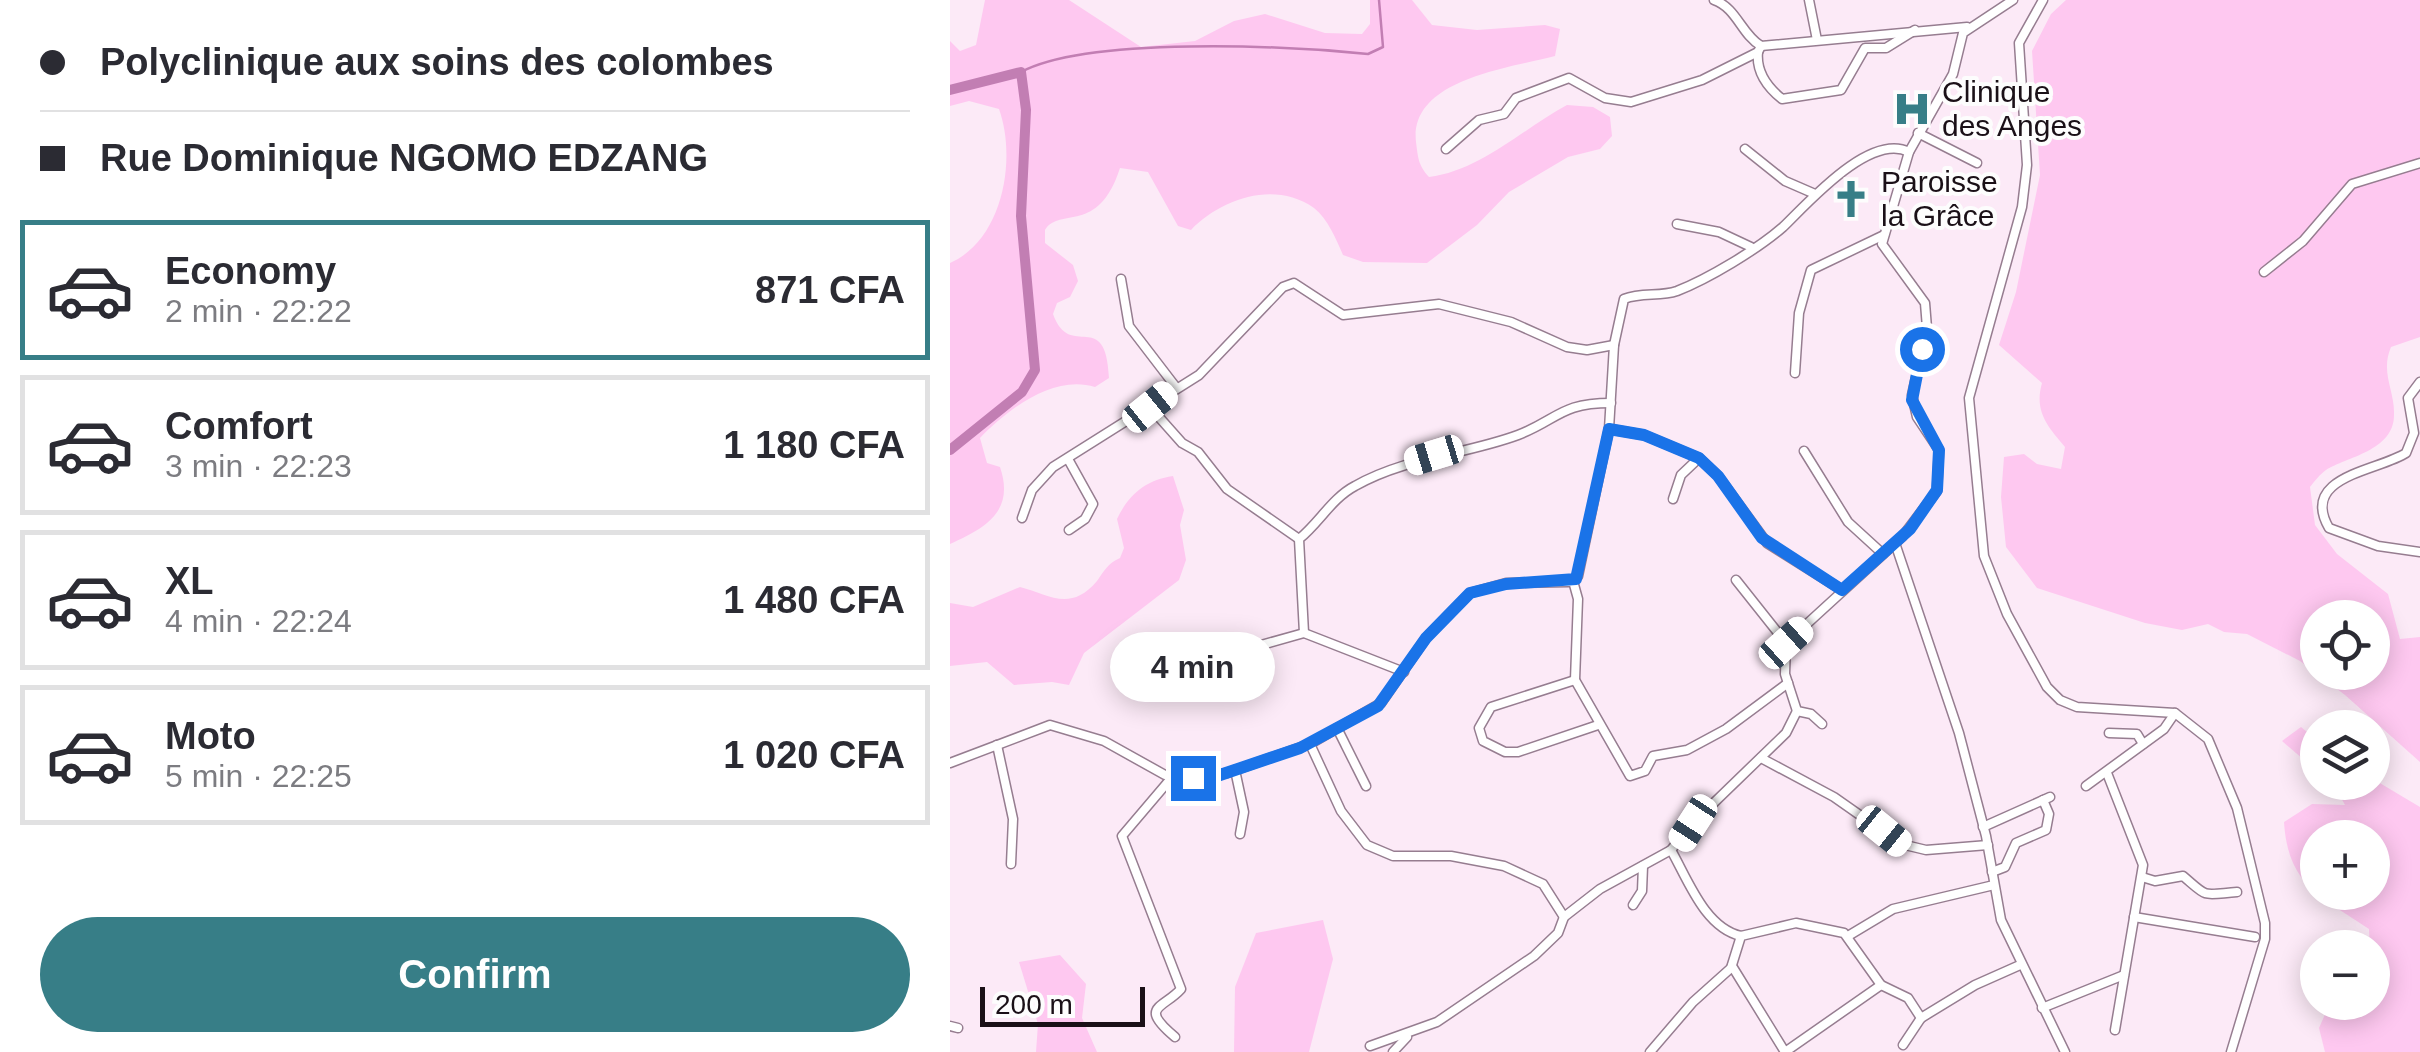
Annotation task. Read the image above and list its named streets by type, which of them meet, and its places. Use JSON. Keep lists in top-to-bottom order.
{
  "places": {
    "hospital": ["Clinique des Anges"],
    "church": ["Paroisse la Grâce"]
  },
  "scale_bar": "200 m",
  "page": {
    "banner": ["Polyclinique aux soins des colombes", "Rue Dominique NGOMO EDZANG"],
    "list": [
      {
        "name": "Economy",
        "note": "2 min · 22:22",
        "value": "871 CFA"
      },
      {
        "name": "Comfort",
        "note": "3 min · 22:23",
        "value": "1 180 CFA"
      },
      {
        "name": "XL",
        "note": "4 min · 22:24",
        "value": "1 480 CFA"
      },
      {
        "name": "Moto",
        "note": "5 min · 22:25",
        "value": "1 020 CFA"
      }
    ],
    "map_buttons": ["+", "−"],
    "bubble": "4 min",
    "buttons": "Confirm",
    "scale": "200 m"
  }
}
